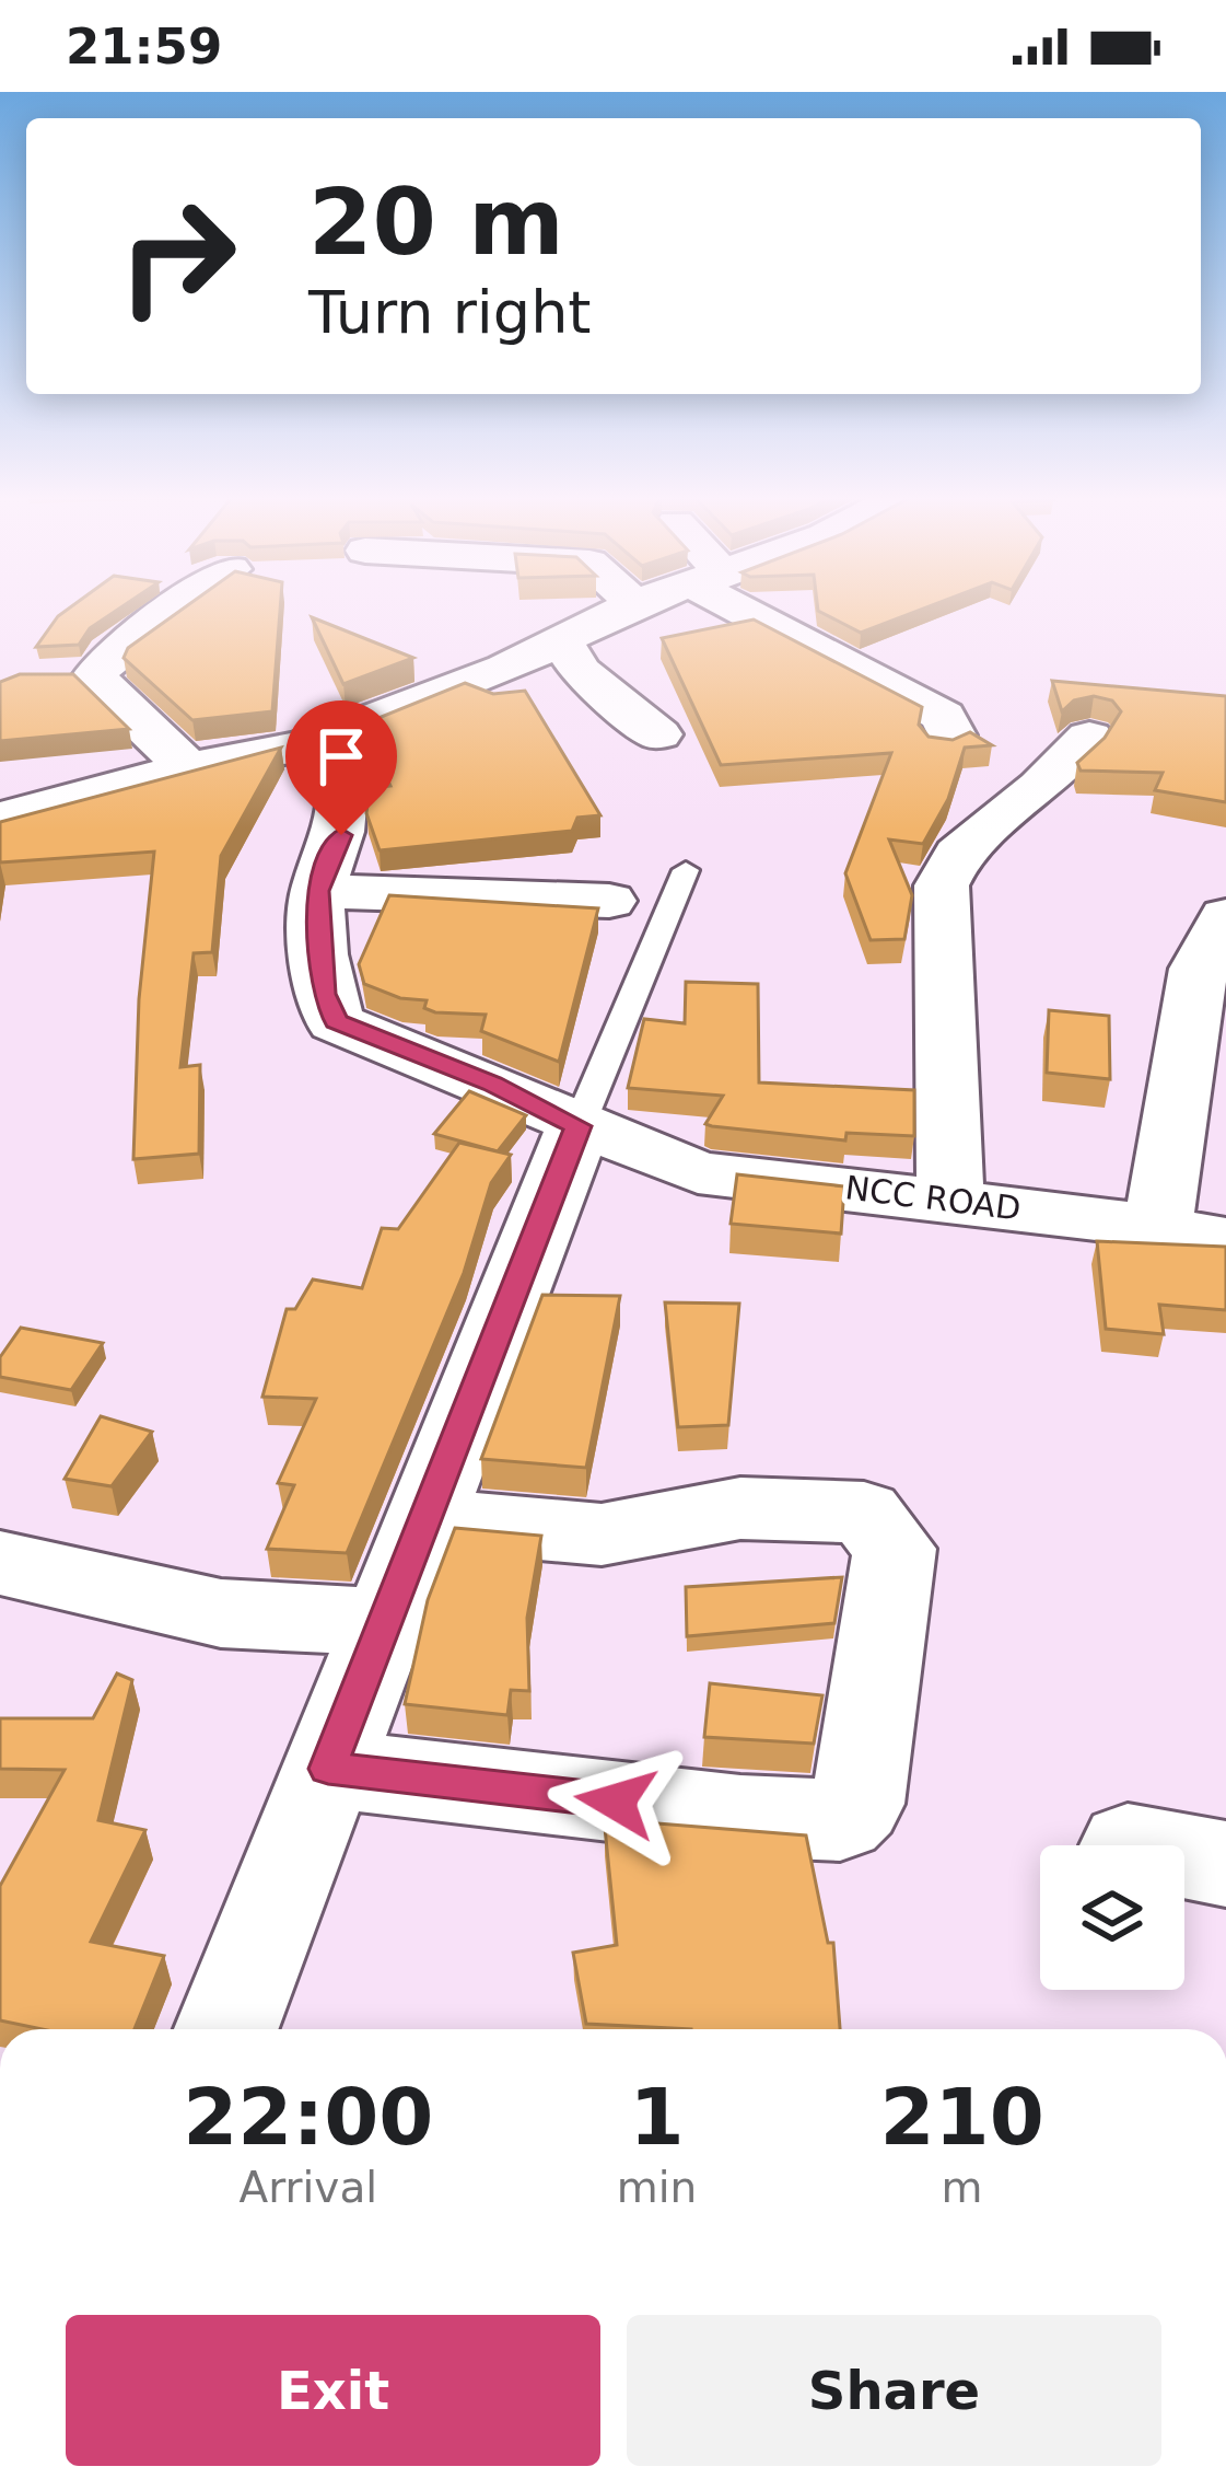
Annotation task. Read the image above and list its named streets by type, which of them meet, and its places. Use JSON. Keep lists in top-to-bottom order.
{
  "streets": {
    "street": ["NCC ROAD"]
  },
  "page": {
    "status": "21:59",
    "turn": ["20 m", "Turn right"],
    "eta": [
      "22:00",
      "Arrival",
      "1",
      "min",
      "210",
      "m"
    ],
    "buttons": ["Exit", "Share"]
  }
}
